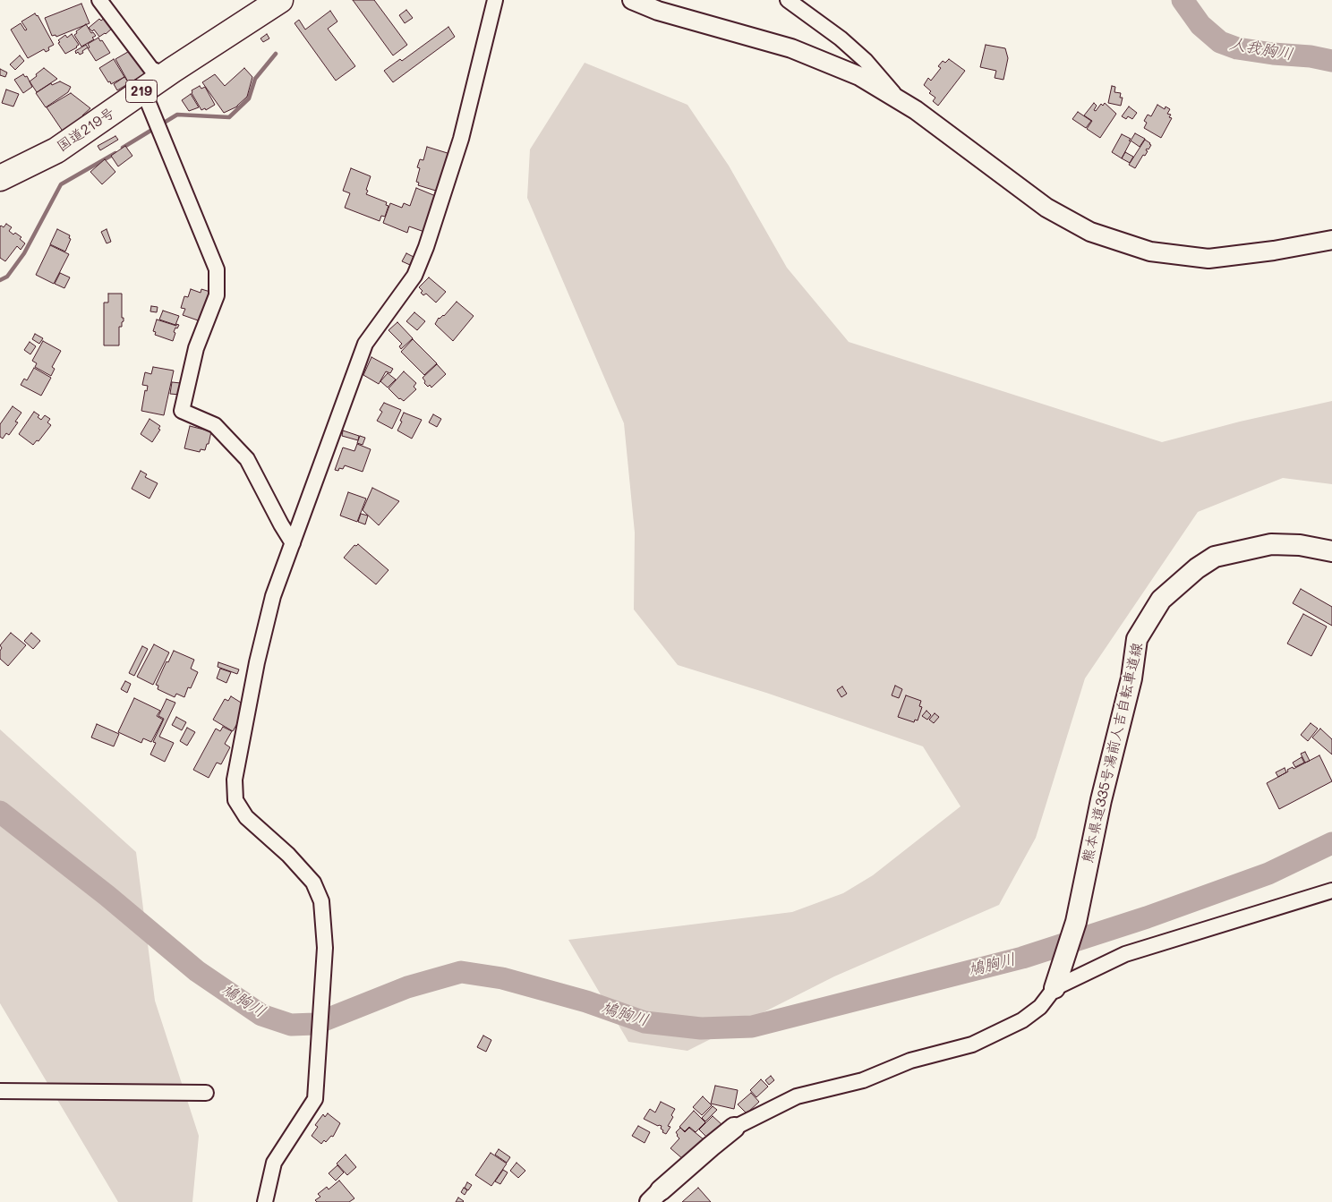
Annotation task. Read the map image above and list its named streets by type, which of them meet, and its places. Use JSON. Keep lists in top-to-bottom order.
{
  "streets": {
    "highway": ["219", "国道219号"],
    "main road": ["熊本県道335号湯前人吉自転車道線"]
  },
  "water": ["人我胸川", "鳩胸川"]
}
